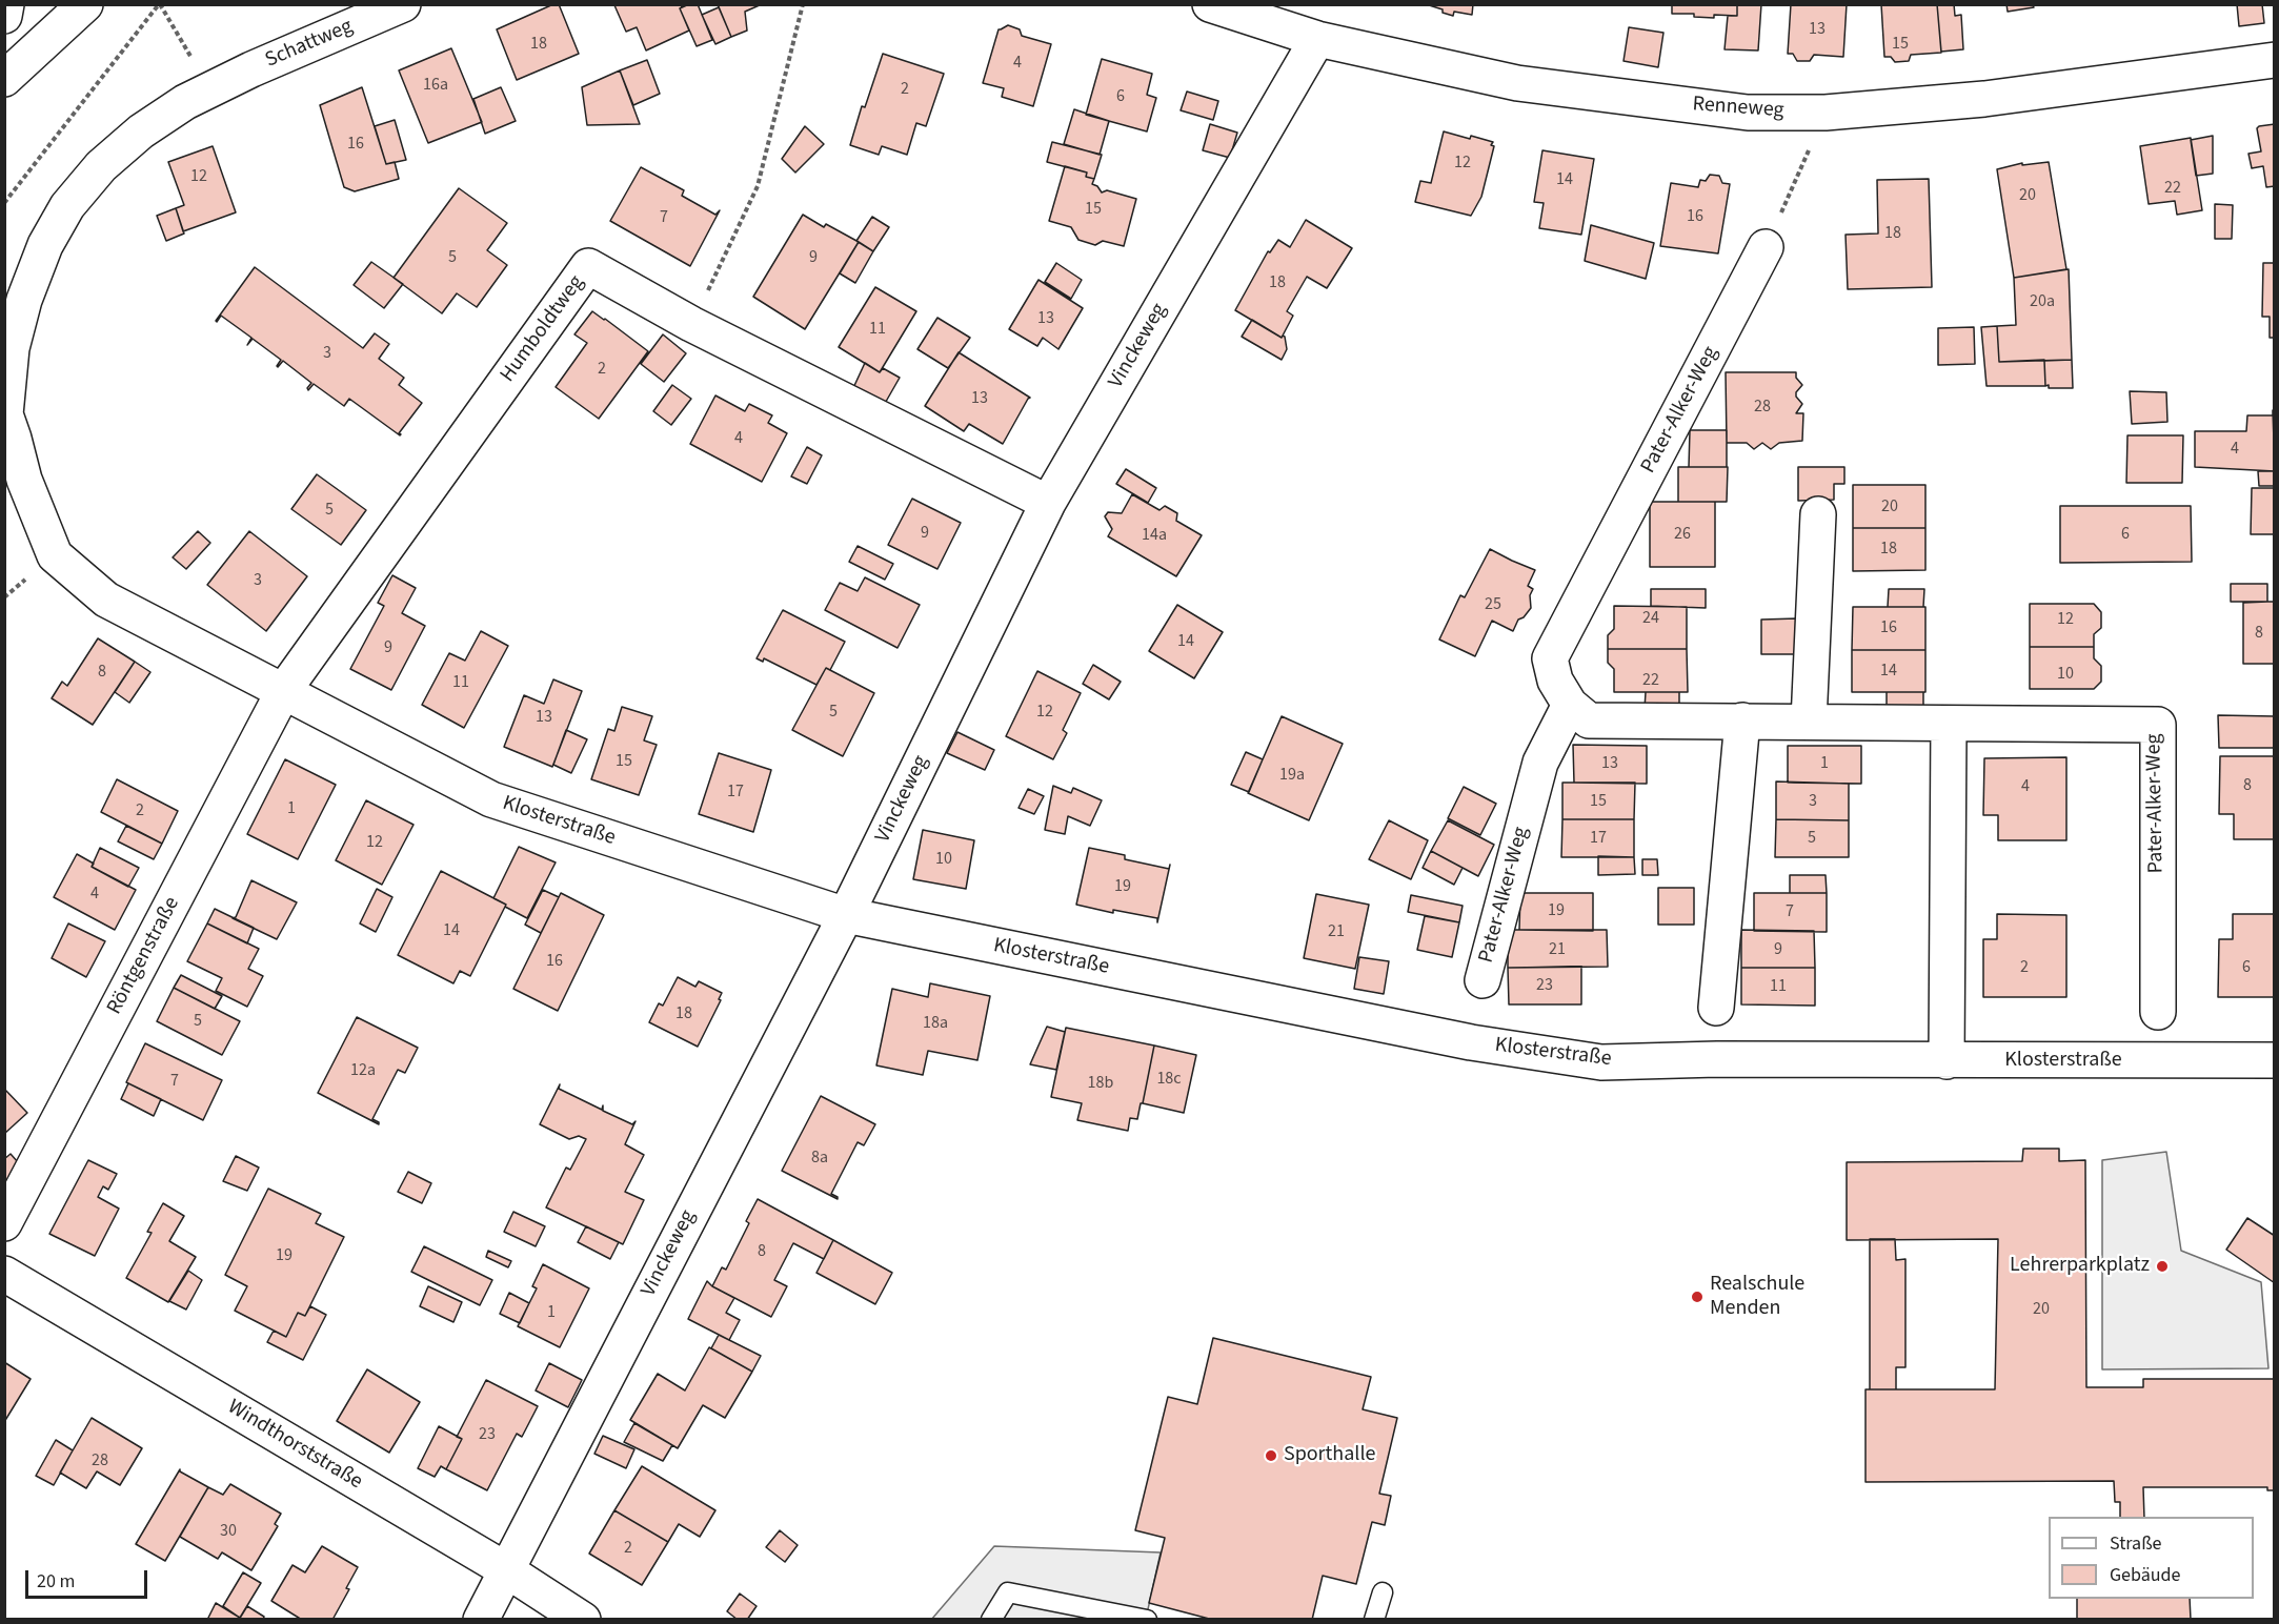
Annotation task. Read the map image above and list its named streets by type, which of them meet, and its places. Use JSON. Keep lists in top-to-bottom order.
{
  "streets": {
    "street": [
      "Schattweg",
      "Renneweg",
      "Humboldtweg",
      "Vinckeweg",
      "Pater-Alker-Weg",
      "Klosterstraße",
      "Röntgenstraße",
      "Windthorststraße"
    ]
  },
  "crossings": [
    ["Schattweg", "Klosterstraße"],
    ["Renneweg", "Vinckeweg"],
    ["Humboldtweg", "Vinckeweg"],
    ["Humboldtweg", "Klosterstraße"],
    ["Humboldtweg", "Röntgenstraße"],
    ["Vinckeweg", "Klosterstraße"],
    ["Vinckeweg", "Windthorststraße"],
    ["Klosterstraße", "Röntgenstraße"]
  ],
  "places": ["Lehrerparkplatz", "Realschule Menden", "Sporthalle"],
  "house_numbers": [
    "13",
    "18",
    "15",
    "4",
    "16a",
    "2",
    "6",
    "16",
    "12",
    "12",
    "14",
    "22",
    "20",
    "15",
    "16",
    "7",
    "18",
    "5",
    "9",
    "18",
    "20a",
    "13",
    "11",
    "3",
    "2",
    "13",
    "28",
    "4",
    "4",
    "20",
    "5",
    "9",
    "26",
    "6",
    "14a",
    "18",
    "3",
    "25",
    "24",
    "12",
    "16",
    "8",
    "14",
    "9",
    "14",
    "8",
    "10",
    "22",
    "11",
    "5",
    "12",
    "13",
    "15",
    "13",
    "1",
    "19a",
    "8",
    "4",
    "17",
    "15",
    "3",
    "1",
    "2",
    "17",
    "5",
    "12",
    "10",
    "19",
    "4",
    "19",
    "7",
    "14",
    "21",
    "21",
    "9",
    "16",
    "2",
    "6",
    "23",
    "11",
    "18",
    "5",
    "18a",
    "12a",
    "18c",
    "7",
    "18b",
    "8a",
    "8",
    "19",
    "20",
    "1",
    "23",
    "28",
    "30",
    "2"
  ],
  "legend": ["Straße", "Gebäude"],
  "scale_bar": "20 m"
}
